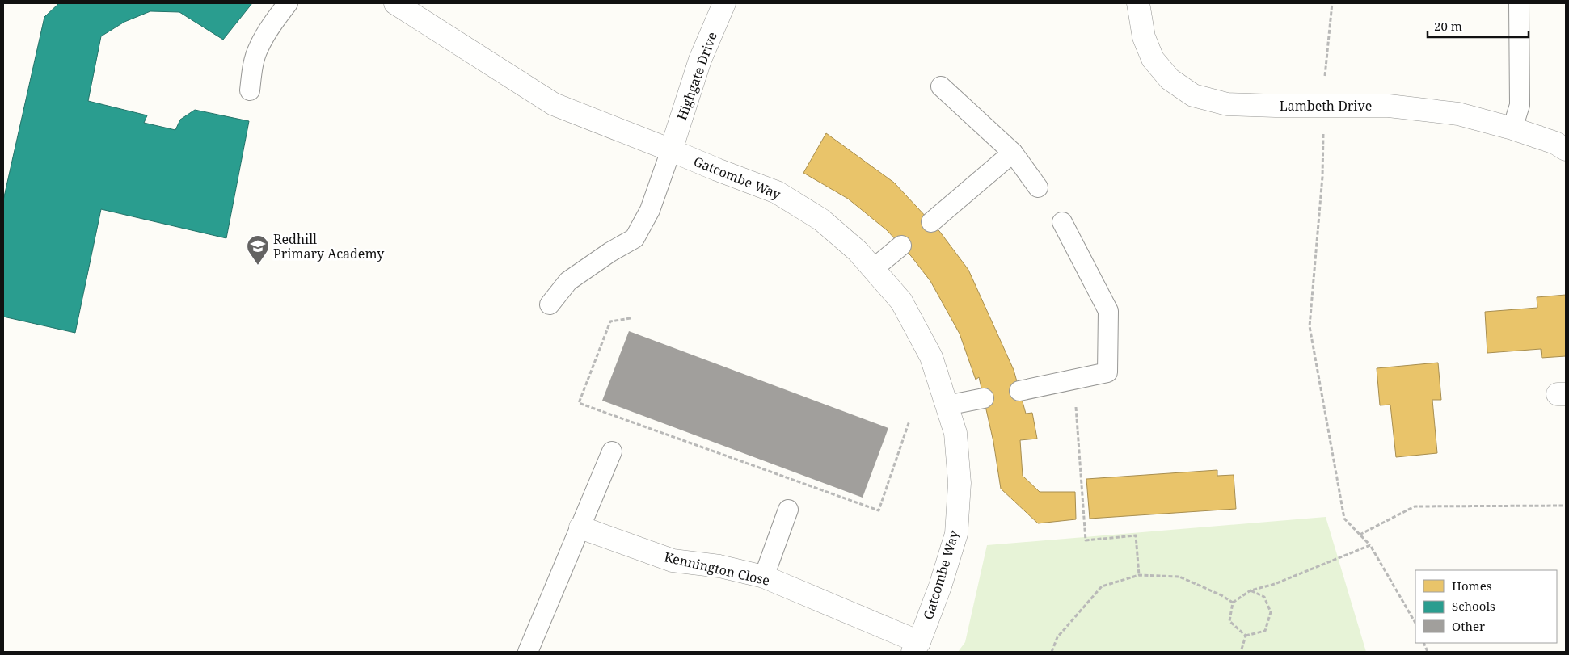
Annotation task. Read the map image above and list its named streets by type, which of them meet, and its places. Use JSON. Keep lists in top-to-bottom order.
{
  "streets": {
    "street": [
      "Highgate Drive",
      "Lambeth Drive",
      "Gatcombe Way",
      "Kennington Close"
    ]
  },
  "crossings": [
    ["Highgate Drive", "Gatcombe Way"],
    ["Gatcombe Way", "Kennington Close"]
  ],
  "places": {
    "school or university": ["Redhill Primary Academy"]
  },
  "legend": ["Homes", "Schools", "Other"],
  "scale_bar": "20 m"
}
